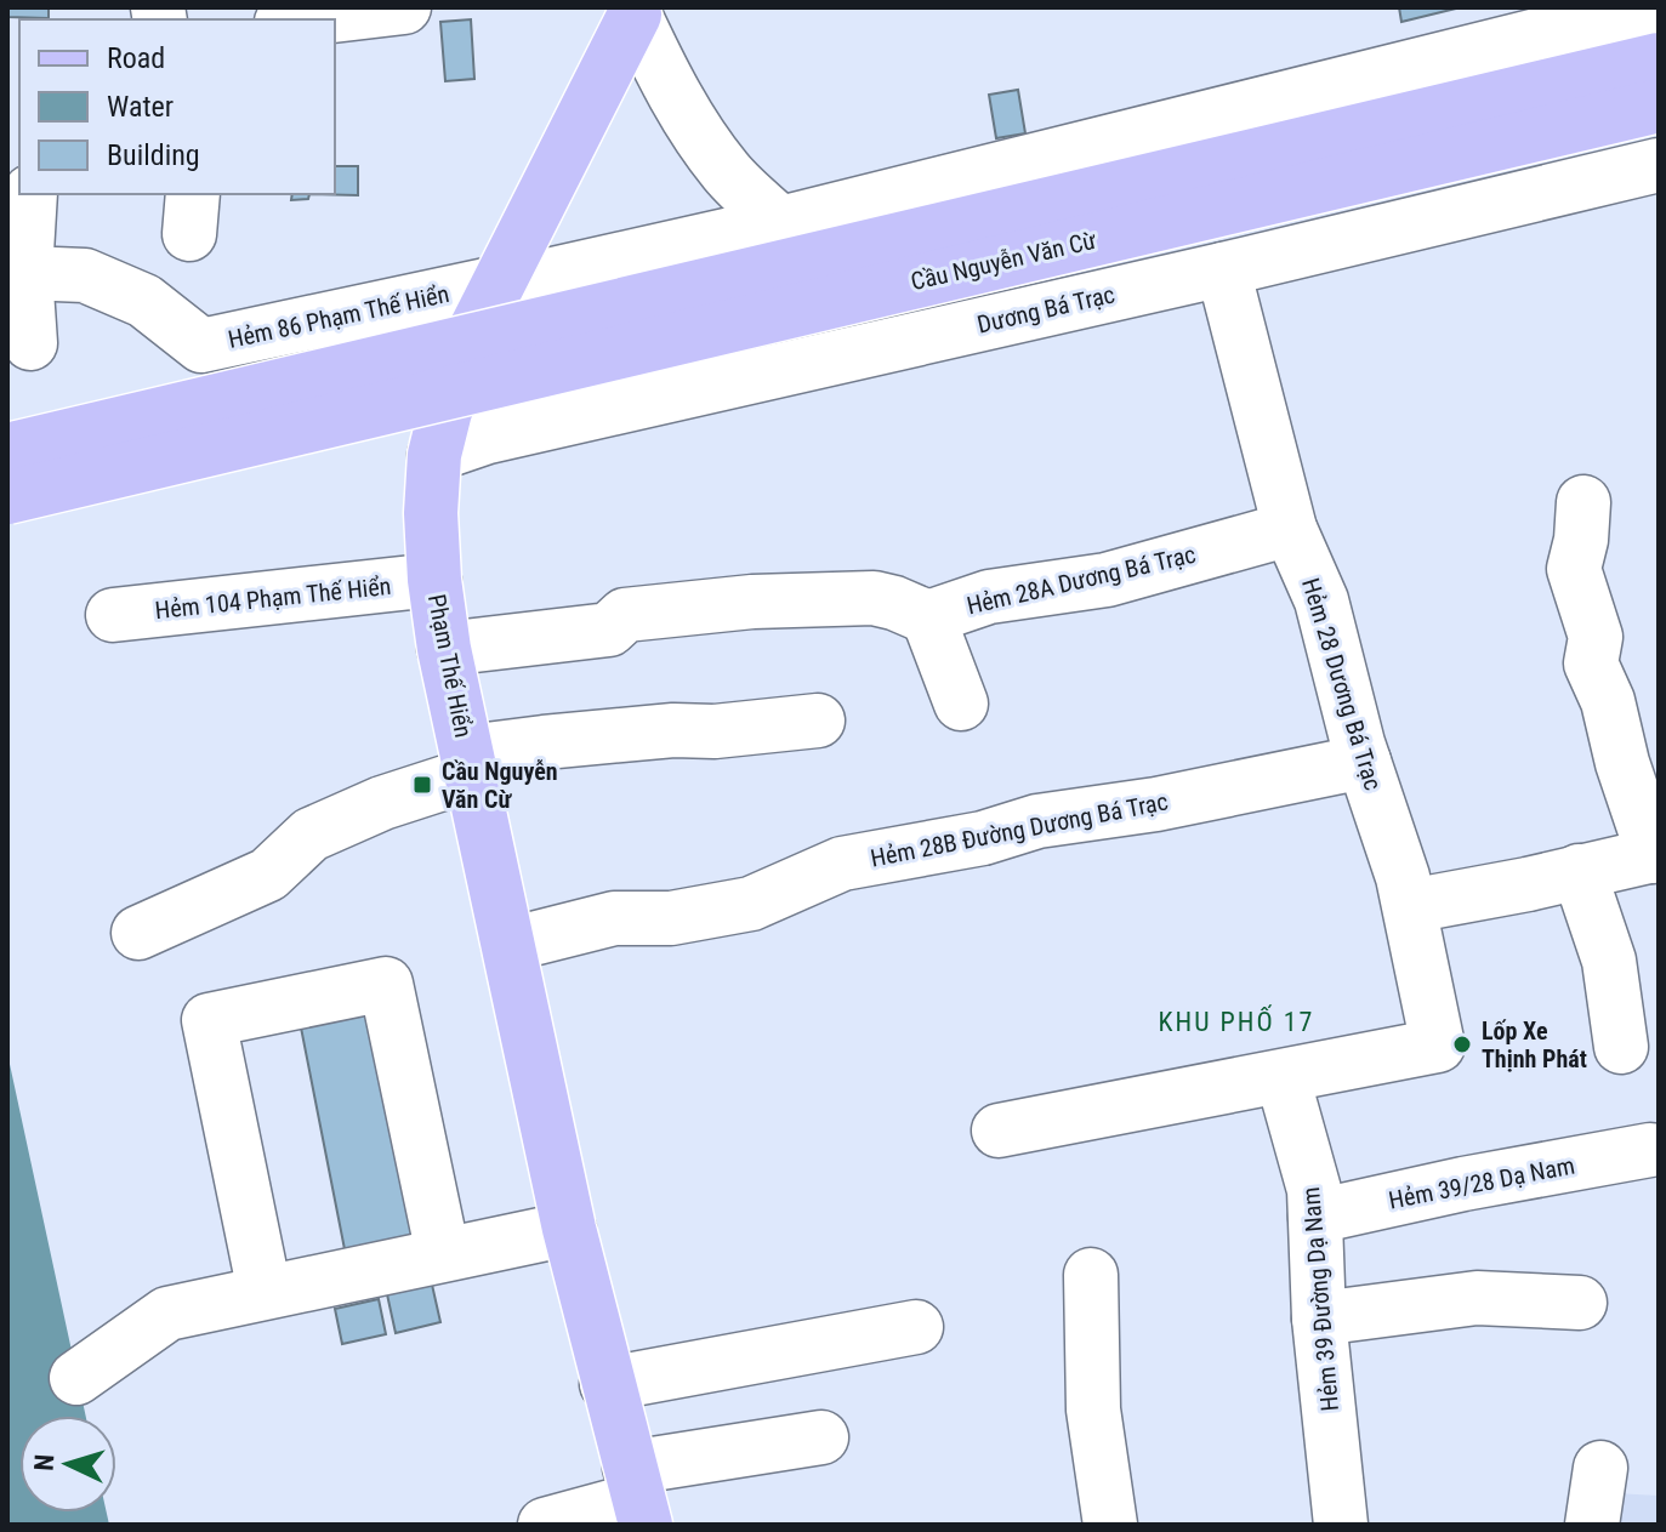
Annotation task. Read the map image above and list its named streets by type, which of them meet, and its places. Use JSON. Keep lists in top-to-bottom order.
{
  "streets": {
    "main road": ["Cầu Nguyễn Văn Cừ", "Phạm Thế Hiển"],
    "street": [
      "Dương Bá Trạc",
      "Hẻm 86 Phạm Thế Hiển",
      "Hẻm 28A Dương Bá Trạc",
      "Hẻm 104 Phạm Thế Hiển",
      "Hẻm 28 Dương Bá Trạc",
      "Hẻm 28B Đường Dương Bá Trạc",
      "Hẻm 39/28 Dạ Nam",
      "Hẻm 39 Đường Dạ Nam"
    ]
  },
  "crossings": [
    ["Dương Bá Trạc", "Phạm Thế Hiển"],
    ["Dương Bá Trạc", "Hẻm 28 Dương Bá Trạc"],
    ["Hẻm 86 Phạm Thế Hiển", "Phạm Thế Hiển"],
    ["Hẻm 28A Dương Bá Trạc", "Hẻm 28 Dương Bá Trạc"],
    ["Hẻm 104 Phạm Thế Hiển", "Phạm Thế Hiển"],
    ["Phạm Thế Hiển", "Hẻm 28B Đường Dương Bá Trạc"],
    ["Hẻm 28 Dương Bá Trạc", "Hẻm 28B Đường Dương Bá Trạc"],
    ["Hẻm 28 Dương Bá Trạc", "Hẻm 39 Đường Dạ Nam"],
    ["Hẻm 39/28 Dạ Nam", "Hẻm 39 Đường Dạ Nam"]
  ],
  "districts": ["KHU PHỐ 17"],
  "places": {
    "transit": ["Cầu Nguyễn Văn Cừ"],
    "other": ["Lốp Xe Thịnh Phát"]
  },
  "legend": ["Road", "Water", "Building"],
  "north": "left"
}
